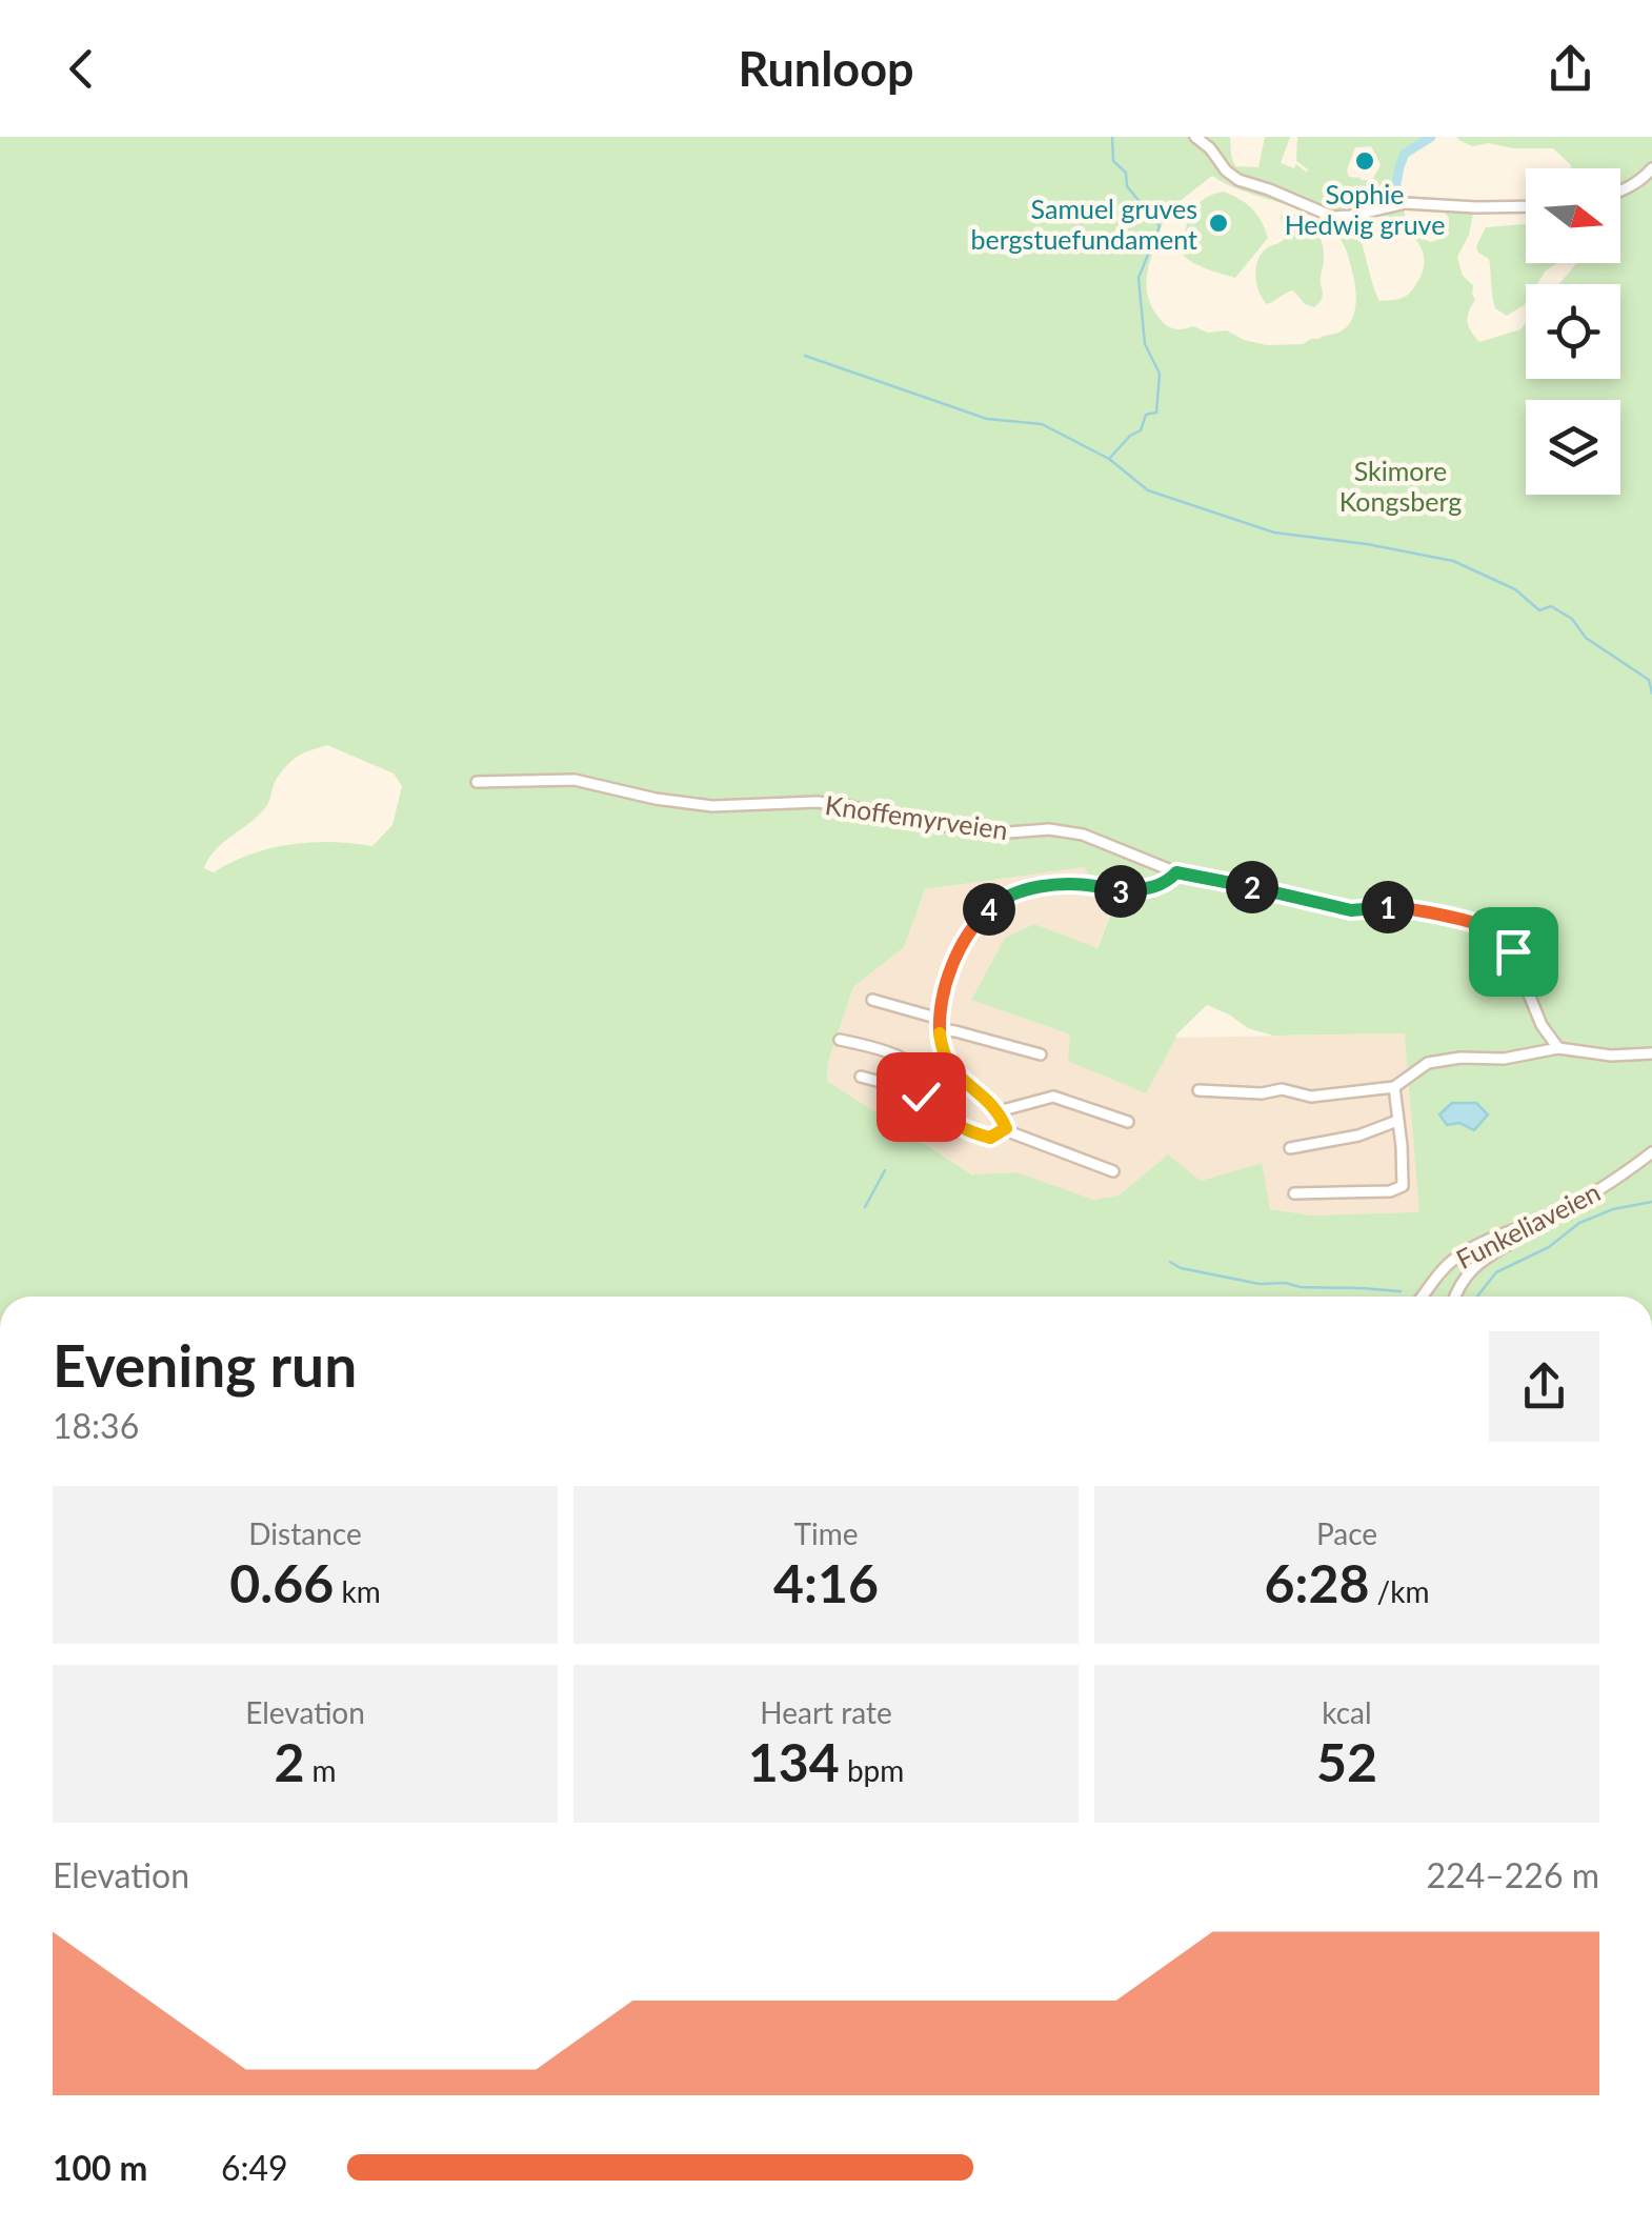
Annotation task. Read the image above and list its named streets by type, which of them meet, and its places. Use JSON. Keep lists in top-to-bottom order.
{
  "streets": {
    "street": ["Knoffemyrveien", "Funkeliaveien"]
  },
  "parks": ["Skimore Kongsberg"],
  "places": ["Sophie Hedwig gruve", "Samuel gruves bergstuefundament"],
  "north": "right",
  "page": {
    "header": "Runloop",
    "pins": [
      "2",
      "3",
      "1",
      "4"
    ],
    "heading": ["Evening run", "18:36"],
    "stats": [
      ["Distance", "0.66 km"],
      ["Time", "4:16"],
      ["Pace", "6:28 /km"],
      ["Elevation", "2 m"],
      ["Heart rate", "134 bpm"],
      ["kcal", "52"]
    ],
    "chart": ["Elevation", "224–226 m"],
    "list": [
      {
        "name": "100 m",
        "note": "6:49"
      }
    ]
  }
}
